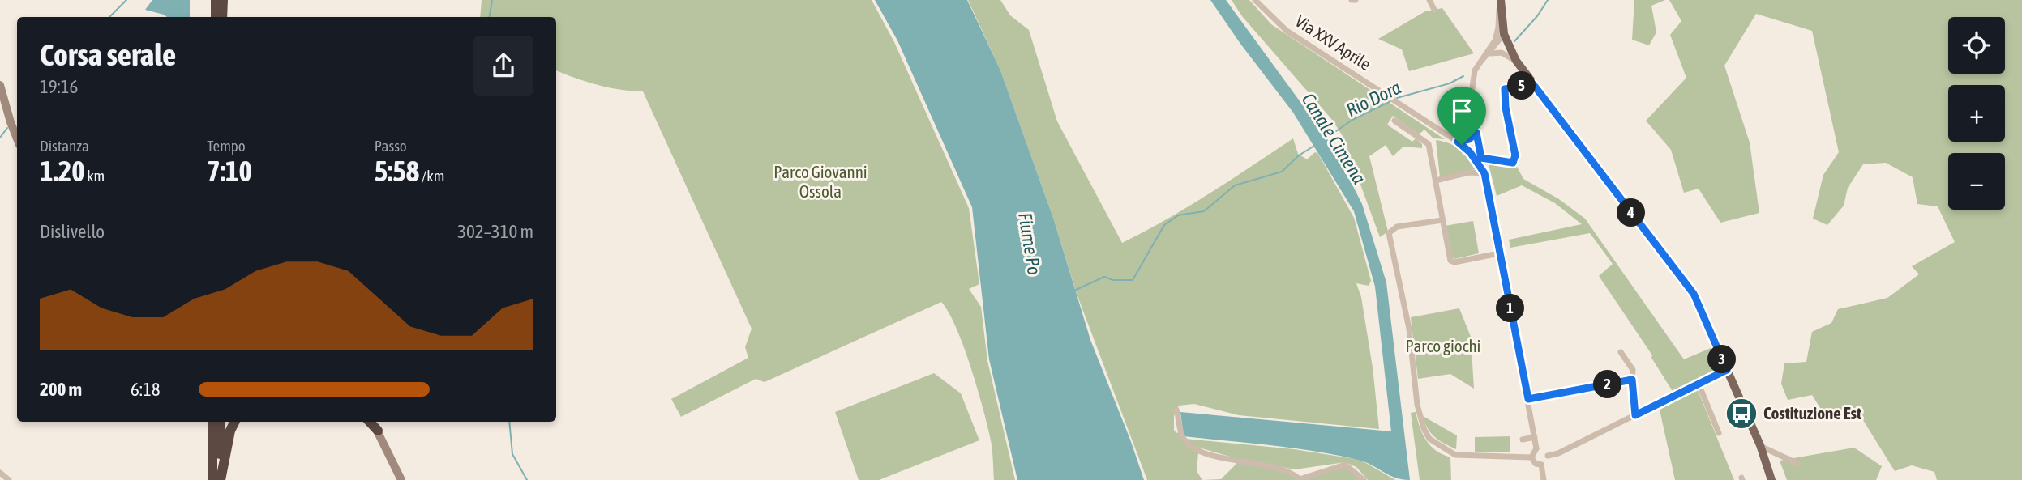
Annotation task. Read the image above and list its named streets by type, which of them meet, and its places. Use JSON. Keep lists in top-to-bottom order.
{
  "streets": {
    "street": ["Via XXV Aprile"]
  },
  "water": ["Rio Dora", "Canale Cimena", "Fiume Po"],
  "parks": ["Parco Giovanni Ossola", "Parco giochi"],
  "places": {
    "bus stop": ["Costituzione Est"]
  },
  "page": {
    "map_buttons": ["+", "−"],
    "heading": ["Corsa serale", "19:16"],
    "pins": [
      "5",
      "4",
      "1",
      "3",
      "2"
    ],
    "stats": [
      ["Distanza", "1.20 km"],
      ["Tempo", "7:10"],
      ["Passo", "5:58 /km"]
    ],
    "chart": ["Dislivello", "302–310 m"],
    "list": [
      {
        "name": "200 m",
        "note": "6:18"
      }
    ]
  }
}
